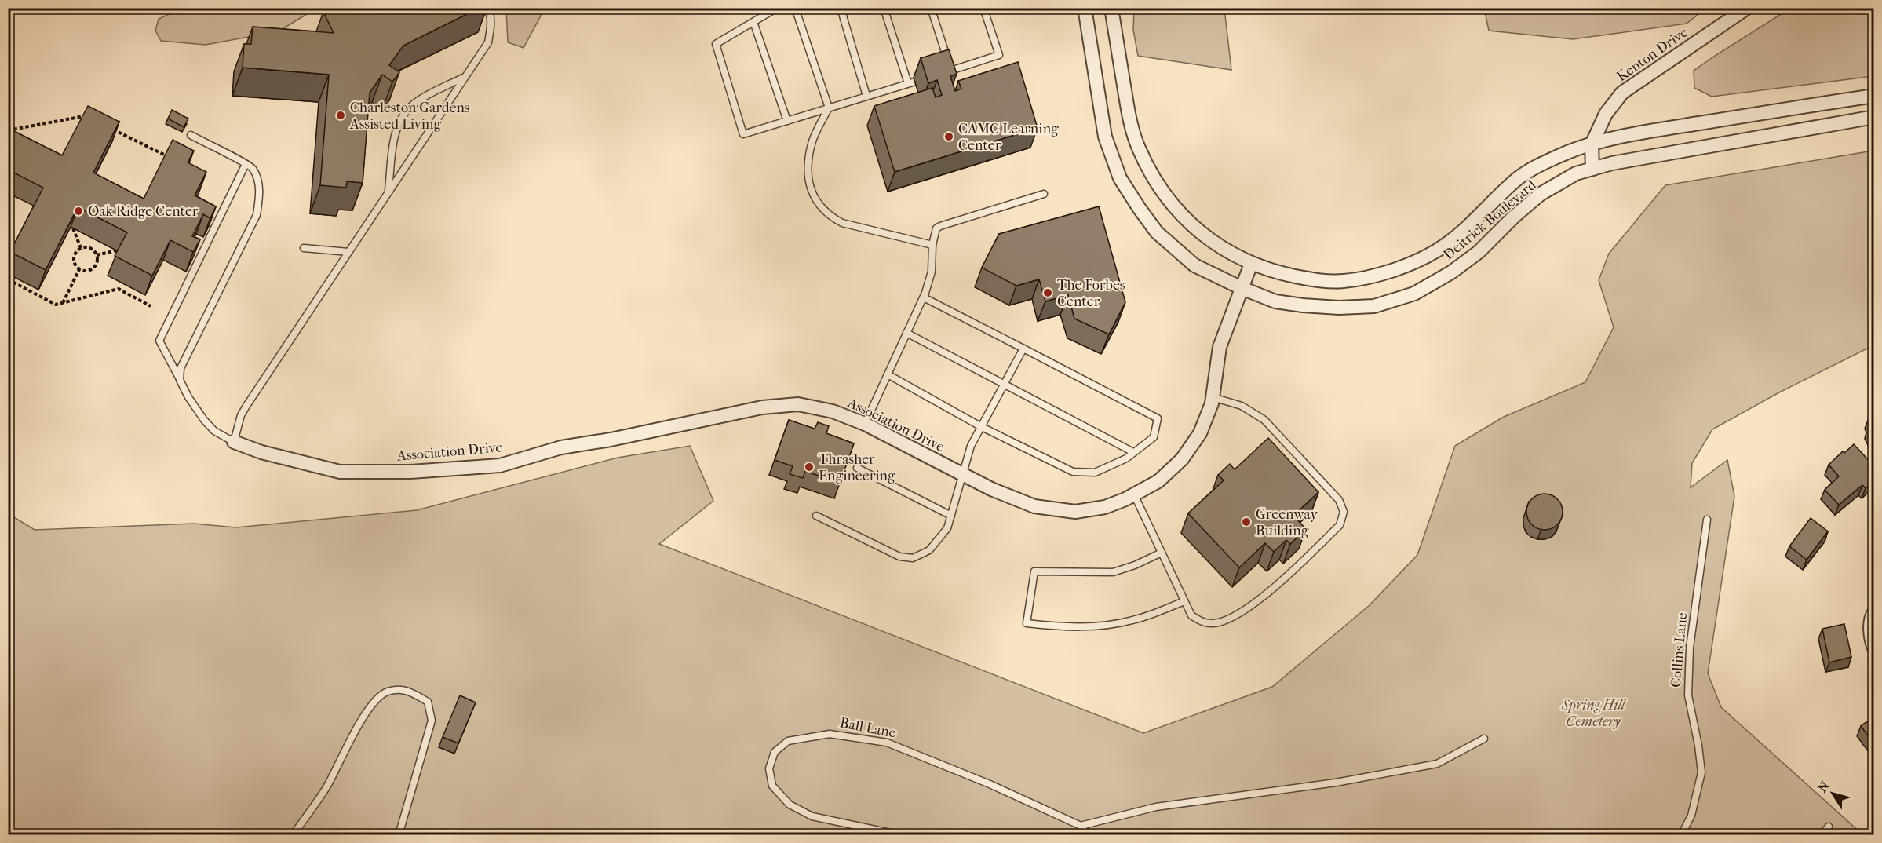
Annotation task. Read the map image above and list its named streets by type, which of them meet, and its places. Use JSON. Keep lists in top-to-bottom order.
{
  "streets": {
    "street": ["Kenton Drive", "Deitrick Boulevard", "Association Drive"],
    "lane": ["Collins Lane", "Ball Lane"]
  },
  "crossings": [
    ["Kenton Drive", "Deitrick Boulevard"],
    ["Deitrick Boulevard", "Association Drive"]
  ],
  "parks": ["Spring Hill Cemetery"],
  "places": [
    "Charleston Gardens Assisted Living",
    "CAMC Learning Center",
    "Oak Ridge Center",
    "The Forbes Center",
    "Thrasher Engineering",
    "Greenway Building"
  ],
  "north": "top left"
}
